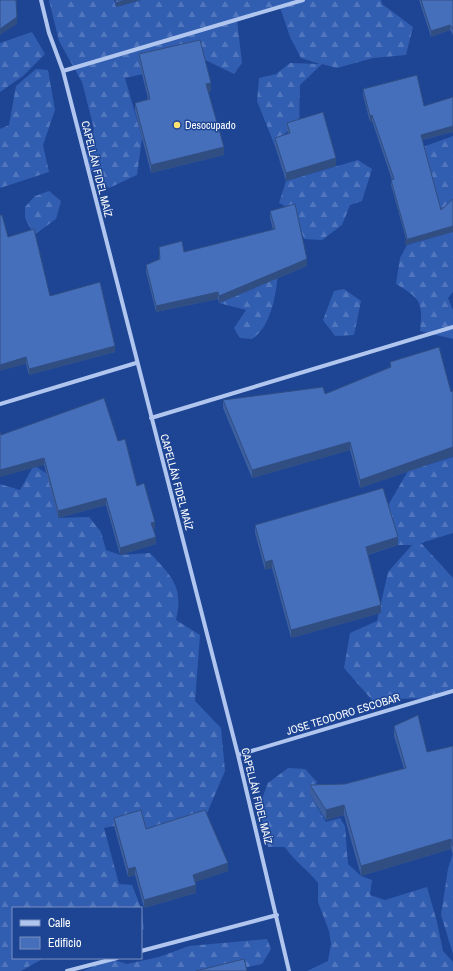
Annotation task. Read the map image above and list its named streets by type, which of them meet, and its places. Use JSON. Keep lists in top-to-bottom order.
{
  "streets": {
    "street": ["CAPELLÁN FIDEL MAÍZ", "JOSE TEODORO ESCOBAR"]
  },
  "crossings": [
    ["CAPELLÁN FIDEL MAÍZ", "JOSE TEODORO ESCOBAR"]
  ],
  "places": ["Desocupado"],
  "legend": ["Calle", "Edificio"]
}
